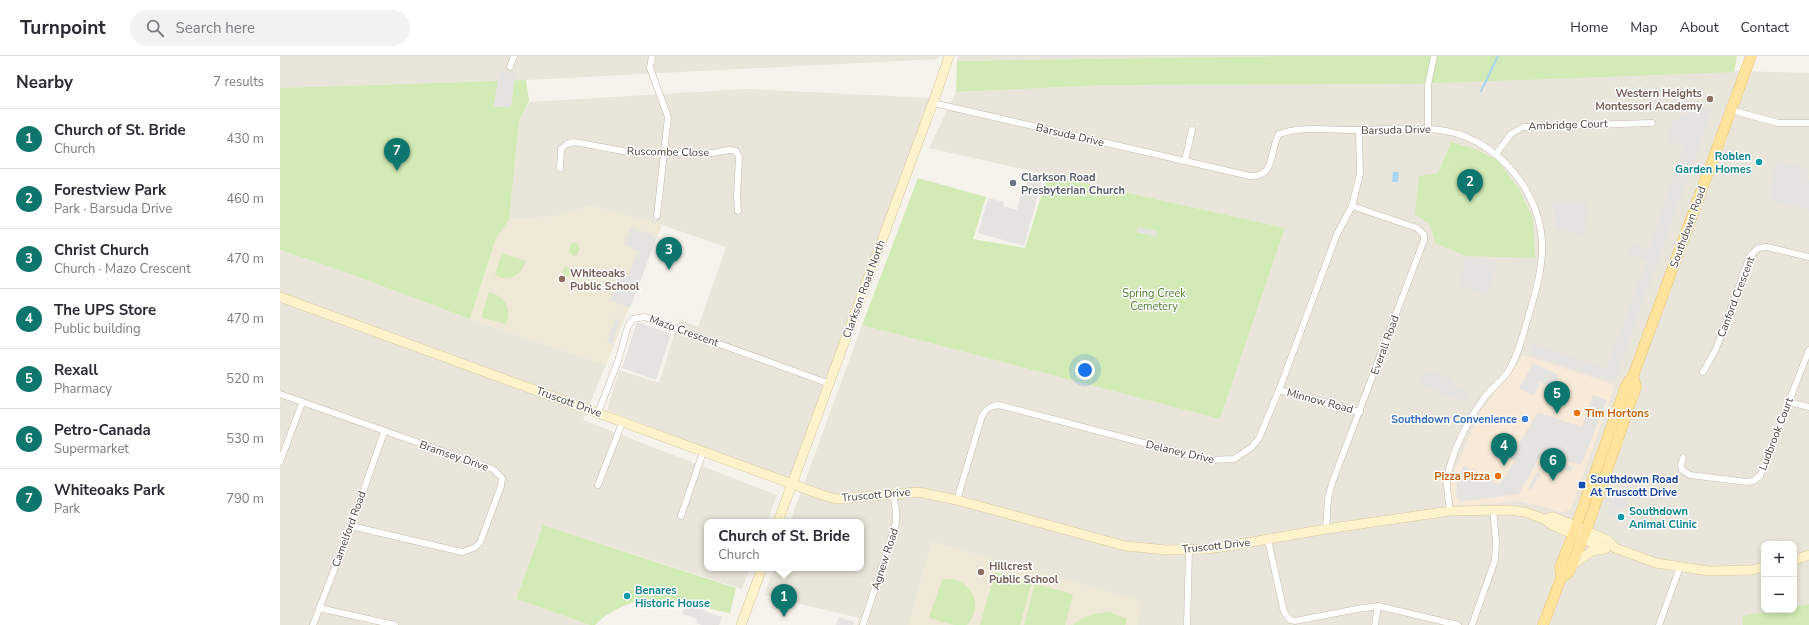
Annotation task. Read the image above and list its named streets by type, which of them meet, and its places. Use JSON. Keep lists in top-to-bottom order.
{
  "streets": {
    "main road": ["Southdown Road"],
    "street": [
      "Ambridge Court",
      "Barsuda Drive",
      "Ruscombe Close",
      "Clarkson Road North",
      "Canford Crescent",
      "Mazo Crescent",
      "Everall Road",
      "Minnow Road",
      "Truscott Drive",
      "Ludbrook Court",
      "Delaney Drive",
      "Bramsey Drive",
      "Camelford Road",
      "Agnew Road"
    ]
  },
  "crossings": [
    ["Ambridge Court", "Barsuda Drive"],
    ["Barsuda Drive", "Clarkson Road North"],
    ["Barsuda Drive", "Truscott Drive"],
    ["Barsuda Drive", "Delaney Drive"],
    ["Southdown Road", "Truscott Drive"],
    ["Clarkson Road North", "Mazo Crescent"],
    ["Clarkson Road North", "Truscott Drive"],
    ["Mazo Crescent", "Truscott Drive"],
    ["Everall Road", "Minnow Road"],
    ["Everall Road", "Truscott Drive"],
    ["Everall Road", "Delaney Drive"],
    ["Minnow Road", "Delaney Drive"],
    ["Truscott Drive", "Delaney Drive"],
    ["Truscott Drive", "Agnew Road"],
    ["Bramsey Drive", "Camelford Road"]
  ],
  "parks": ["Spring Creek Cemetery"],
  "places": {
    "other": [
      "Western Heights Montessori Academy",
      "Roblen Garden Homes",
      "Clarkson Road Presbyterian Church",
      "Whiteoaks Public School",
      "Tim Hortons",
      "Southdown Convenience",
      "Pizza Pizza",
      "Southdown Animal Clinic",
      "Hillcrest Public School",
      "Benares Historic House"
    ],
    "transit": ["Southdown Road At Truscott Drive"]
  },
  "page": {
    "header": "Turnpoint",
    "search": "Search here",
    "nav": [
      "Home",
      "Map",
      "About",
      "Contact"
    ],
    "heading": ["Nearby", "7 results"],
    "list": [
      {
        "mark": "1",
        "name": "Church of St. Bride",
        "note": "Church",
        "value": "430 m"
      },
      {
        "mark": "2",
        "name": "Forestview Park",
        "note": "Park · Barsuda Drive",
        "value": "460 m"
      },
      {
        "mark": "3",
        "name": "Christ Church",
        "note": "Church · Mazo Crescent",
        "value": "470 m"
      },
      {
        "mark": "4",
        "name": "The UPS Store",
        "note": "Public building",
        "value": "470 m"
      },
      {
        "mark": "5",
        "name": "Rexall",
        "note": "Pharmacy",
        "value": "520 m"
      },
      {
        "mark": "6",
        "name": "Petro-Canada",
        "note": "Supermarket",
        "value": "530 m"
      },
      {
        "mark": "7",
        "name": "Whiteoaks Park",
        "note": "Park",
        "value": "790 m"
      }
    ],
    "pins": [
      "7",
      "2",
      "3",
      "5",
      "4",
      "6",
      "1"
    ],
    "popup": ["Church of St. Bride", "Church"],
    "map_buttons": ["+", "−"]
  }
}
